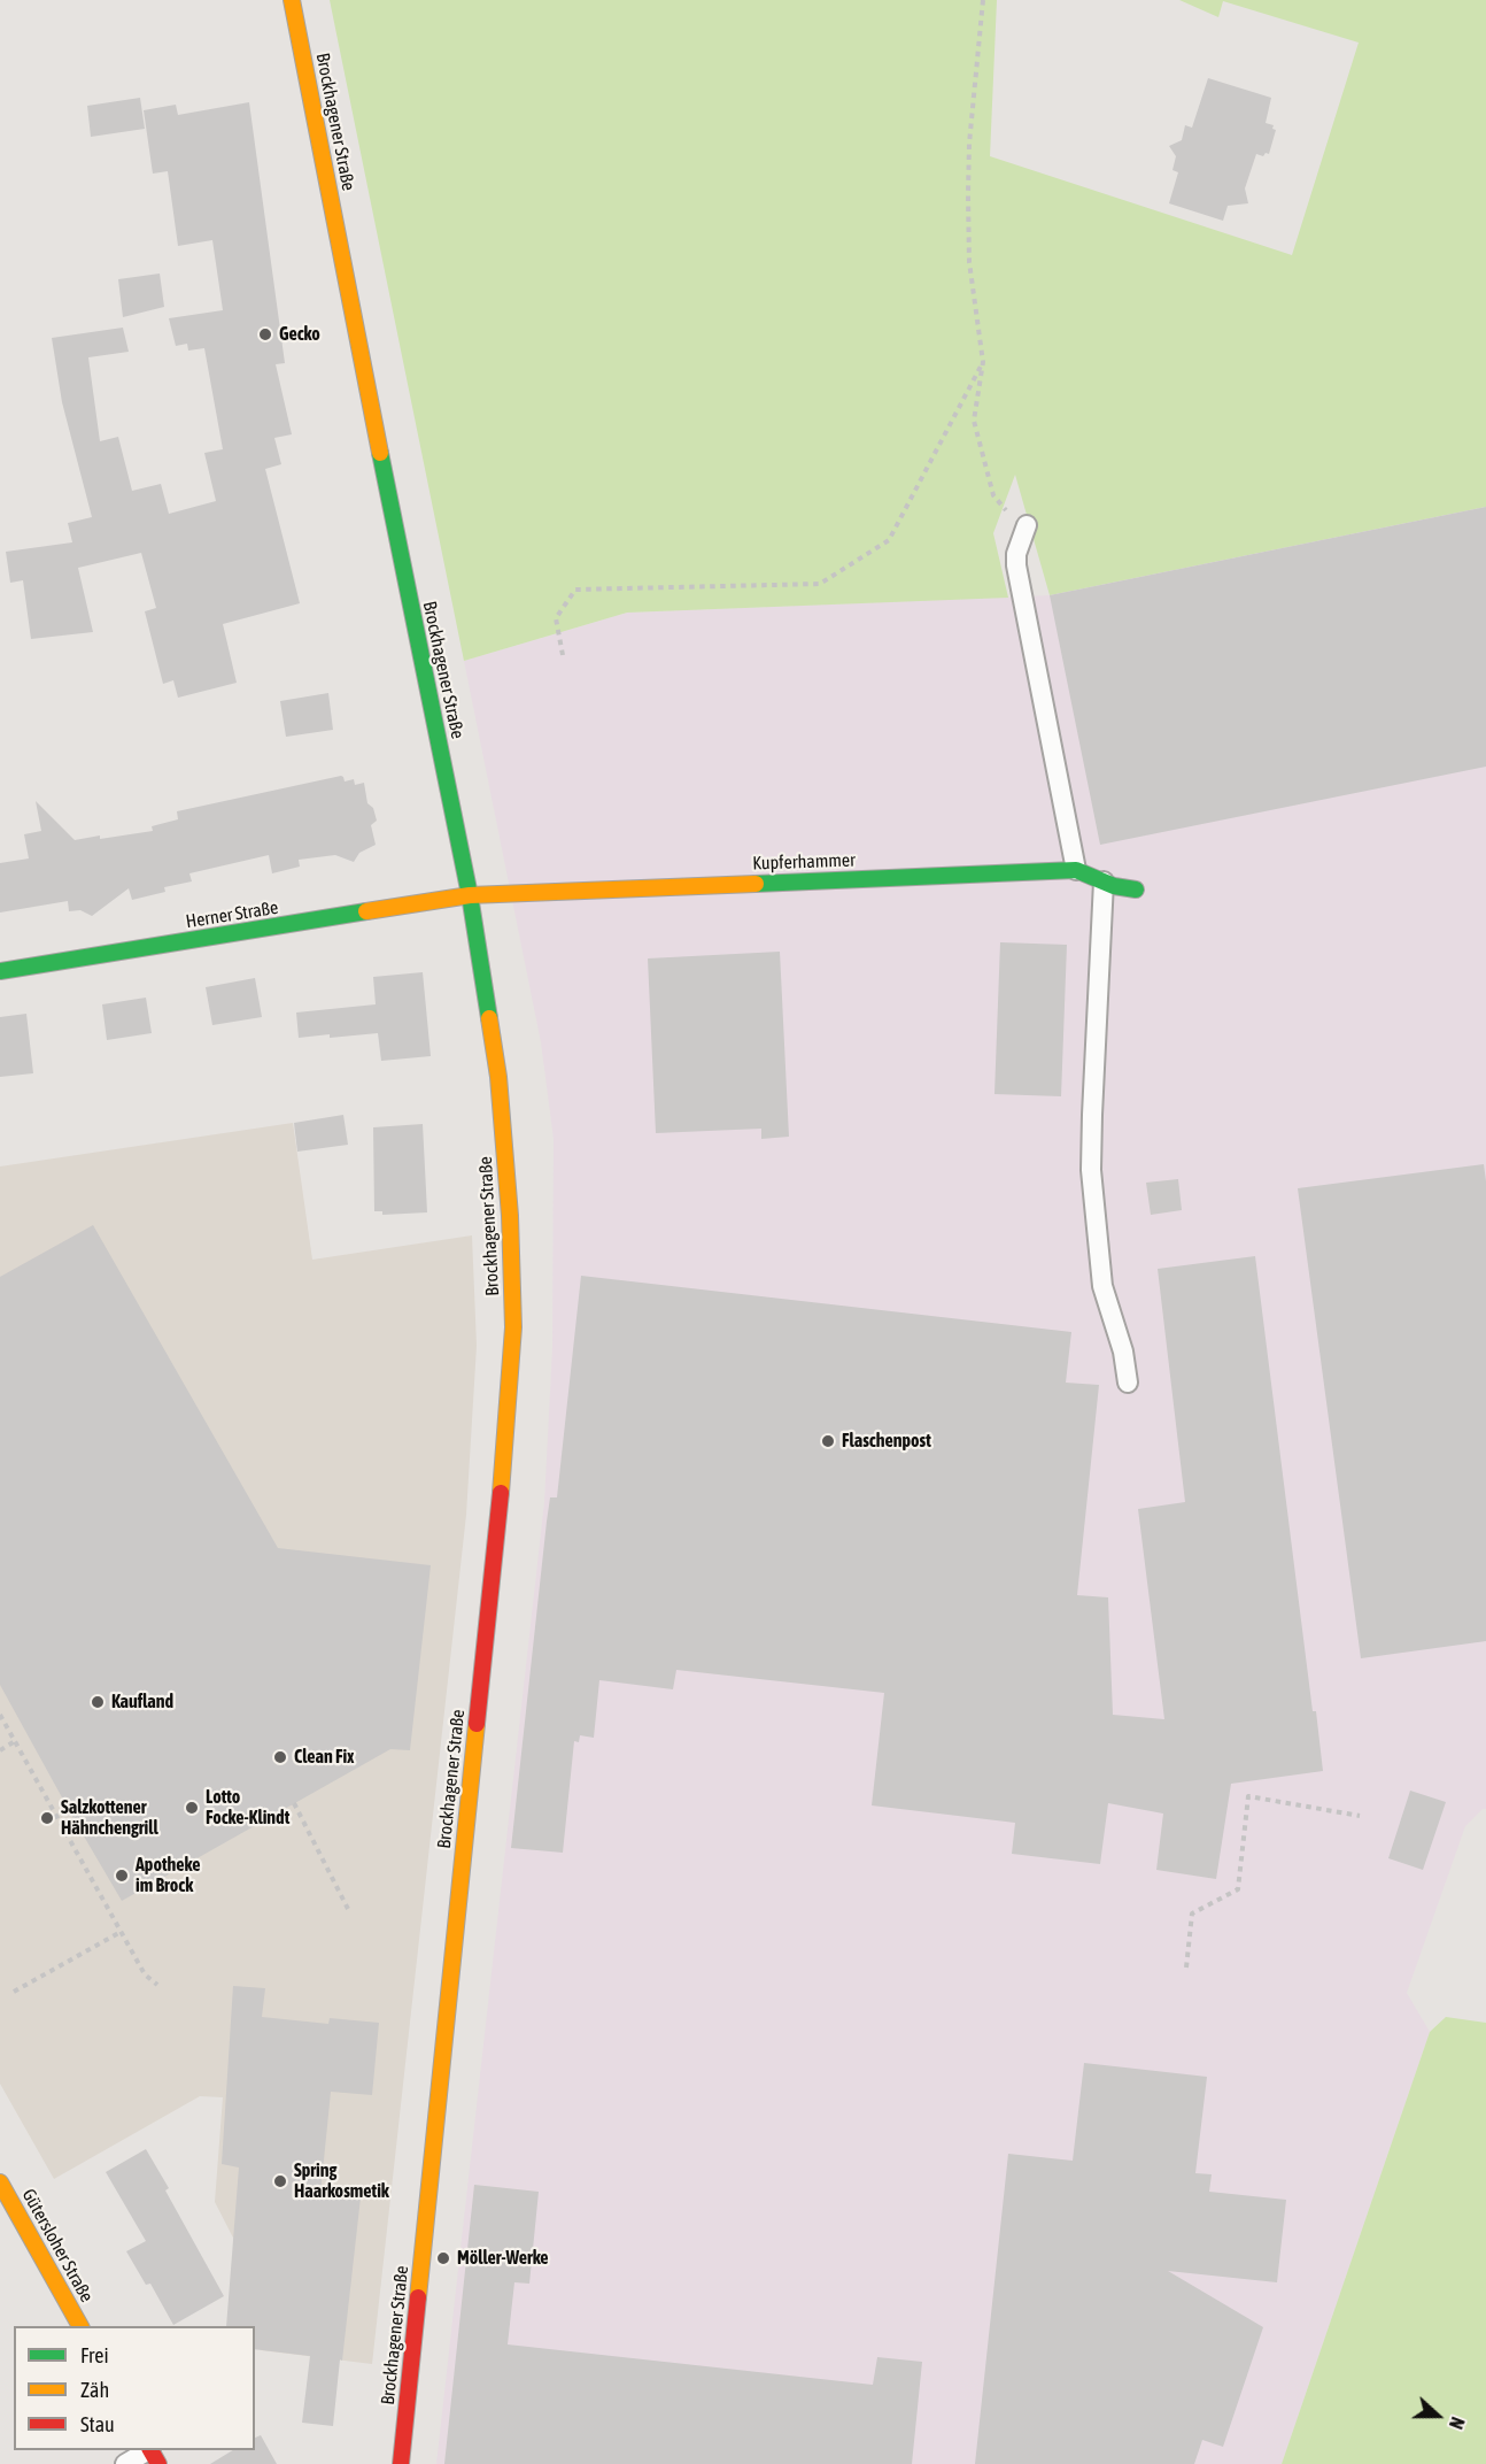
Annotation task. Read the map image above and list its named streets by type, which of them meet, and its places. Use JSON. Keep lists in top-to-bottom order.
{
  "streets": {
    "main road": [
      "Brockhagener Straße",
      "Kupferhammer",
      "Herner Straße",
      "Gütersloher Straße"
    ]
  },
  "crossings": [
    ["Brockhagener Straße", "Kupferhammer"],
    ["Brockhagener Straße", "Herner Straße"],
    ["Kupferhammer", "Herner Straße"]
  ],
  "places": [
    "Gecko",
    "Flaschenpost",
    "Kaufland",
    "Clean Fix",
    "Lotto Focke-Klindt",
    "Salzkottener Hähnchengrill",
    "Apotheke im Brock",
    "Spring Haarkosmetik",
    "Möller-Werke"
  ],
  "legend": ["Frei", "Zäh", "Stau"],
  "north": "right"
}
